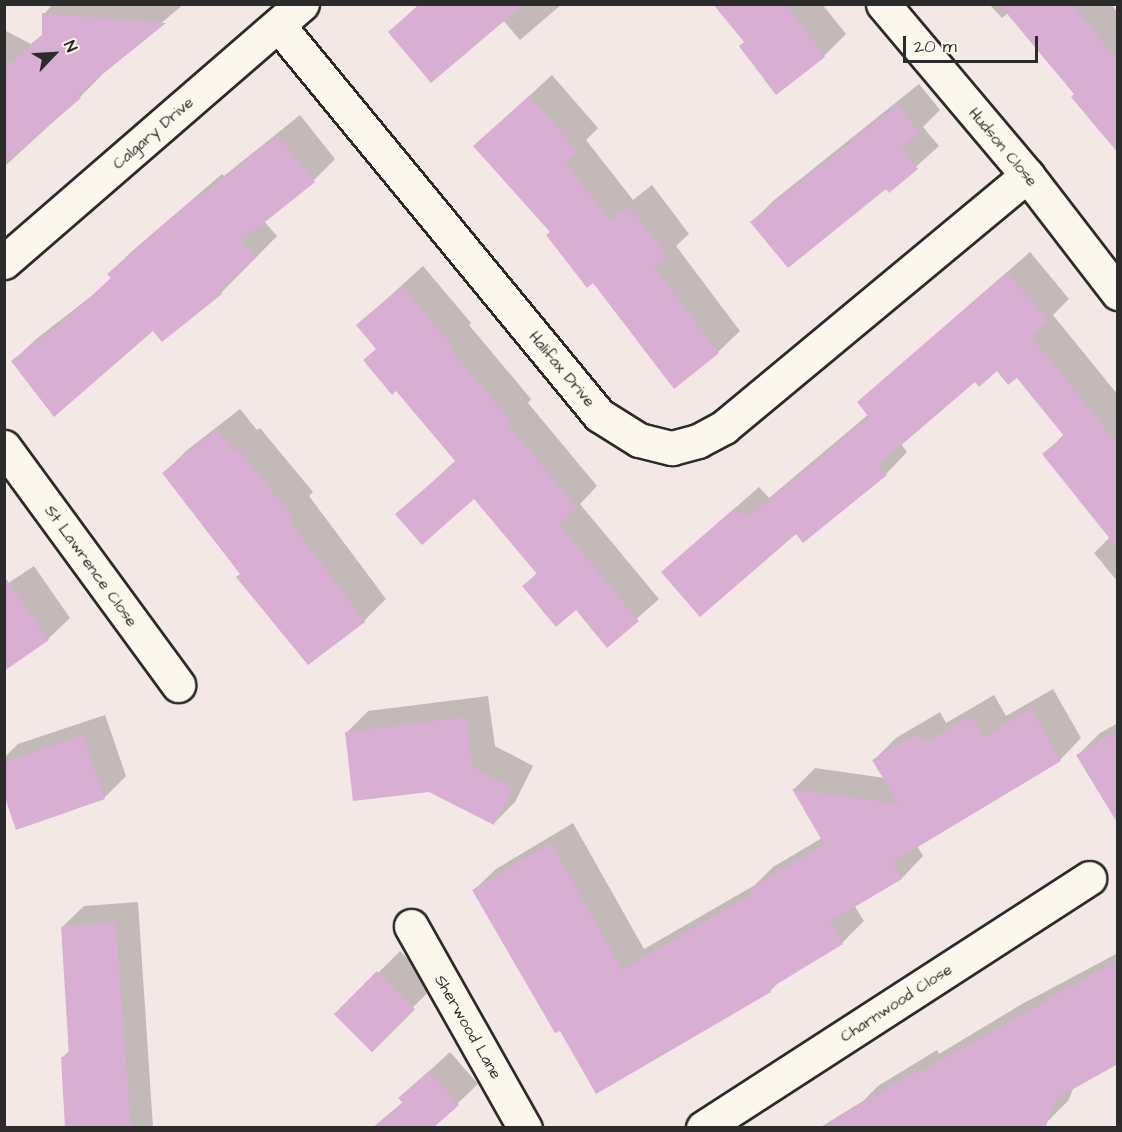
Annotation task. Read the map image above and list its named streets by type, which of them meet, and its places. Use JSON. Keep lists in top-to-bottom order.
{
  "streets": {
    "street": [
      "Calgary Drive",
      "Hudson Close",
      "Halifax Drive",
      "St Lawrence Close",
      "Charnwood Close",
      "Sherwood Lane"
    ]
  },
  "crossings": [
    ["Calgary Drive", "Halifax Drive"],
    ["Hudson Close", "Halifax Drive"]
  ],
  "scale_bar": "20 m",
  "north": "top right"
}
